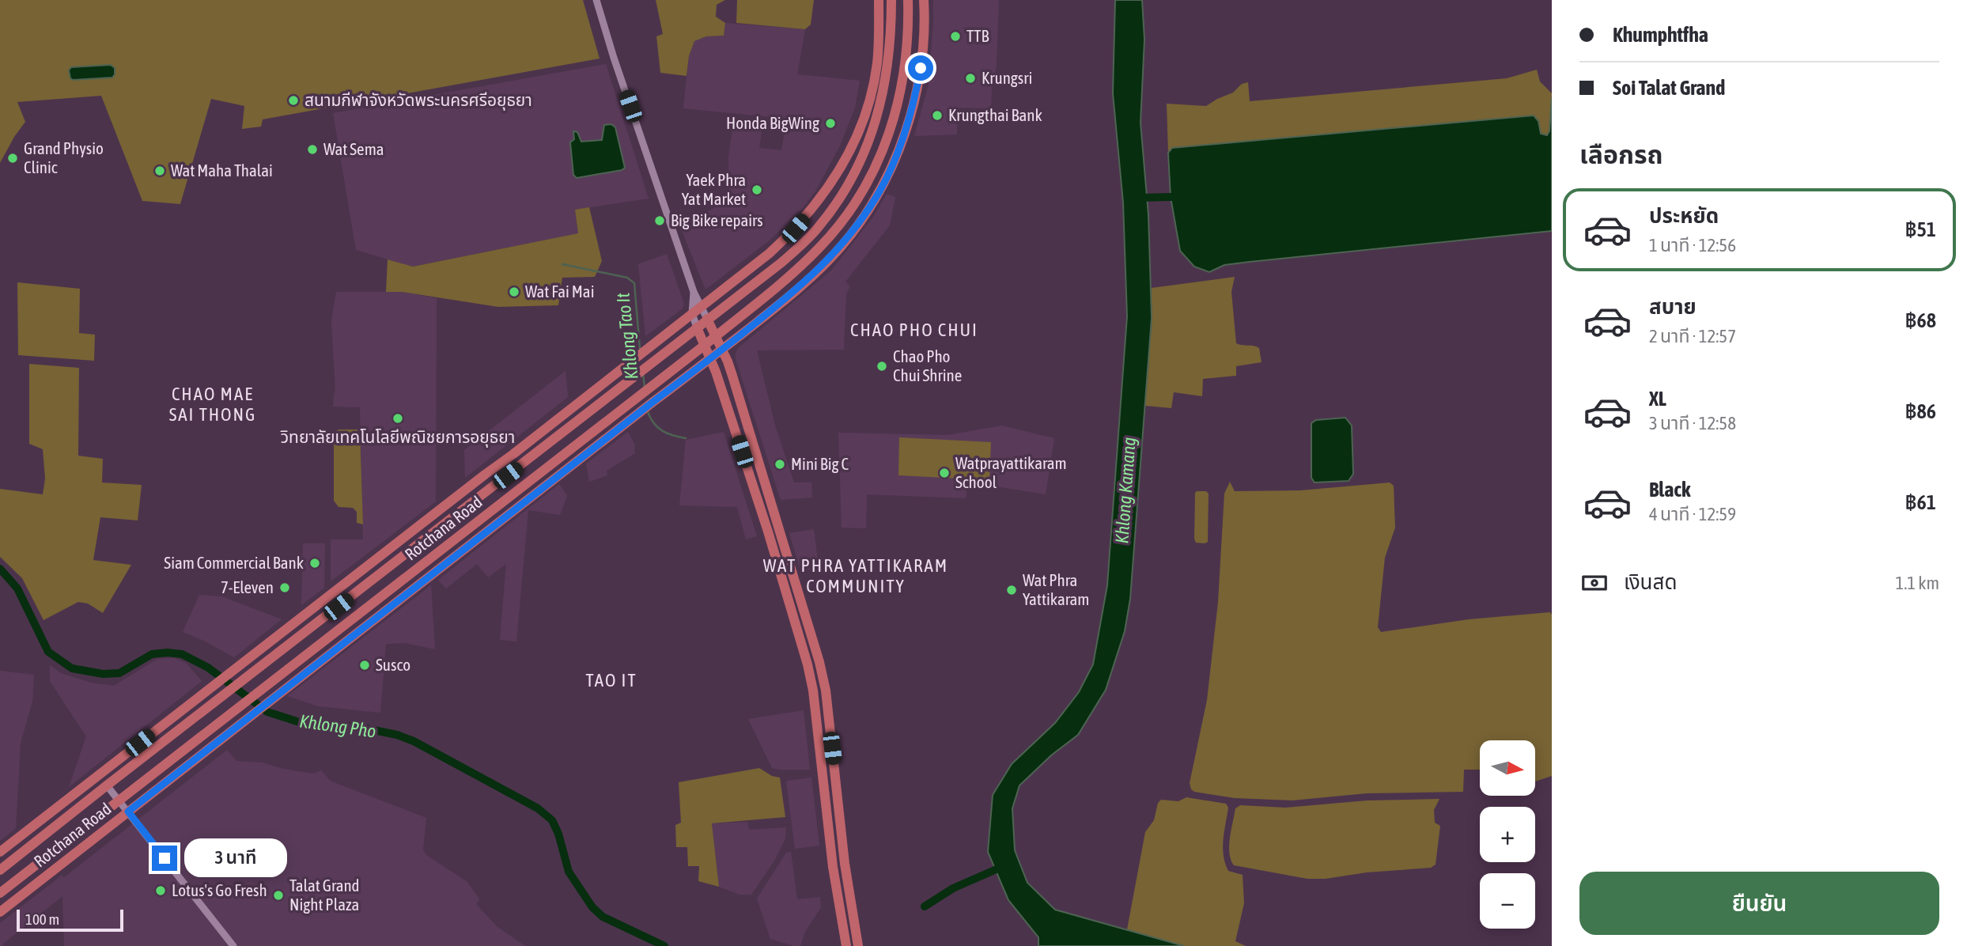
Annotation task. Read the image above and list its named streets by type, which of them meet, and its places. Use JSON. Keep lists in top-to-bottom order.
{
  "streets": {
    "main road": ["Rotchana Road"]
  },
  "districts": [
    "CHAO PHO CHUI",
    "CHAO MAE SAI THONG",
    "WAT PHRA YATTIKARAM COMMUNITY",
    "TAO IT"
  ],
  "water": ["Khlong Tao It", "Khlong Kamang", "Khlong Pho"],
  "places": [
    "TTB",
    "Krungsri",
    "สนามกีฬาจังหวัดพระนครศรีอยุธยา",
    "Krungthai Bank",
    "Honda BigWing",
    "Wat Sema",
    "Grand Physio Clinic",
    "Wat Maha Thalai",
    "Yaek Phra Yat Market",
    "Big Bike repairs",
    "Wat Fai Mai",
    "Chao Pho Chui Shrine",
    "วิทยาลัยเทคโนโลยีพณิชยการอยุธยา",
    "Mini Big C",
    "Watprayattikaram School",
    "Siam Commercial Bank",
    "7-Eleven",
    "Wat Phra Yattikaram",
    "Susco",
    "Lotus's Go Fresh",
    "Talat Grand Night Plaza"
  ],
  "scale_bar": "100 m",
  "north": "right",
  "page": {
    "banner": ["Khumphtfha", "Soi Talat Grand"],
    "heading": "เลือกรถ",
    "list": [
      {
        "name": "ประหยัด",
        "note": "1 นาที · 12:56",
        "value": "฿51"
      },
      {
        "name": "สบาย",
        "note": "2 นาที · 12:57",
        "value": "฿68"
      },
      {
        "name": "XL",
        "note": "3 นาที · 12:58",
        "value": "฿86"
      },
      {
        "name": "Black",
        "note": "4 นาที · 12:59",
        "value": "฿61"
      }
    ],
    "pay": ["เงินสด", "1.1 km"],
    "map_buttons": ["+", "−"],
    "bubble": "3 นาที",
    "buttons": "ยืนยัน",
    "scale": "100 m"
  }
}
